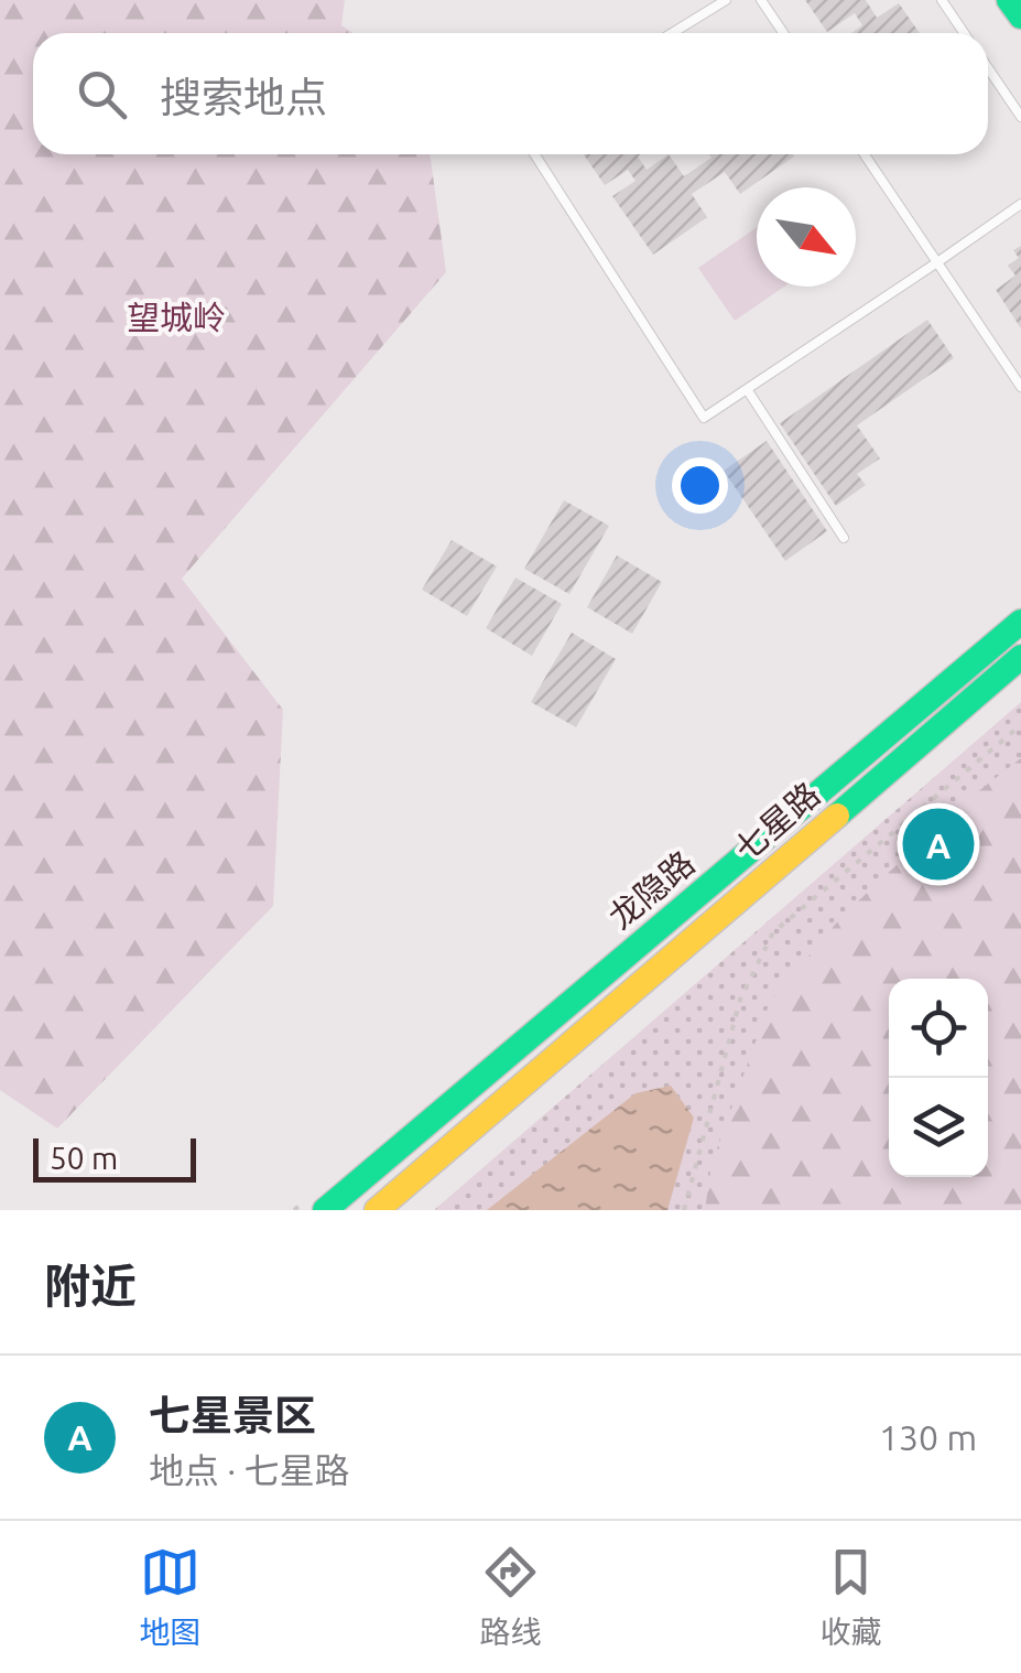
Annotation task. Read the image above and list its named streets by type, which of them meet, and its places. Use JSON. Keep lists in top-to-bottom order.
{
  "streets": {
    "main road": ["七星路", "龙隐路"]
  },
  "parks": ["望城岭"],
  "scale_bar": "50 m",
  "north": "bottom right",
  "page": {
    "search": "搜索地点",
    "pins": "A",
    "scale": "50 m",
    "heading": "附近",
    "list": [
      {
        "mark": "A",
        "name": "七星景区",
        "note": "地点 · 七星路",
        "value": "130 m"
      }
    ],
    "nav": ["地图", "路线", "收藏"]
  }
}
